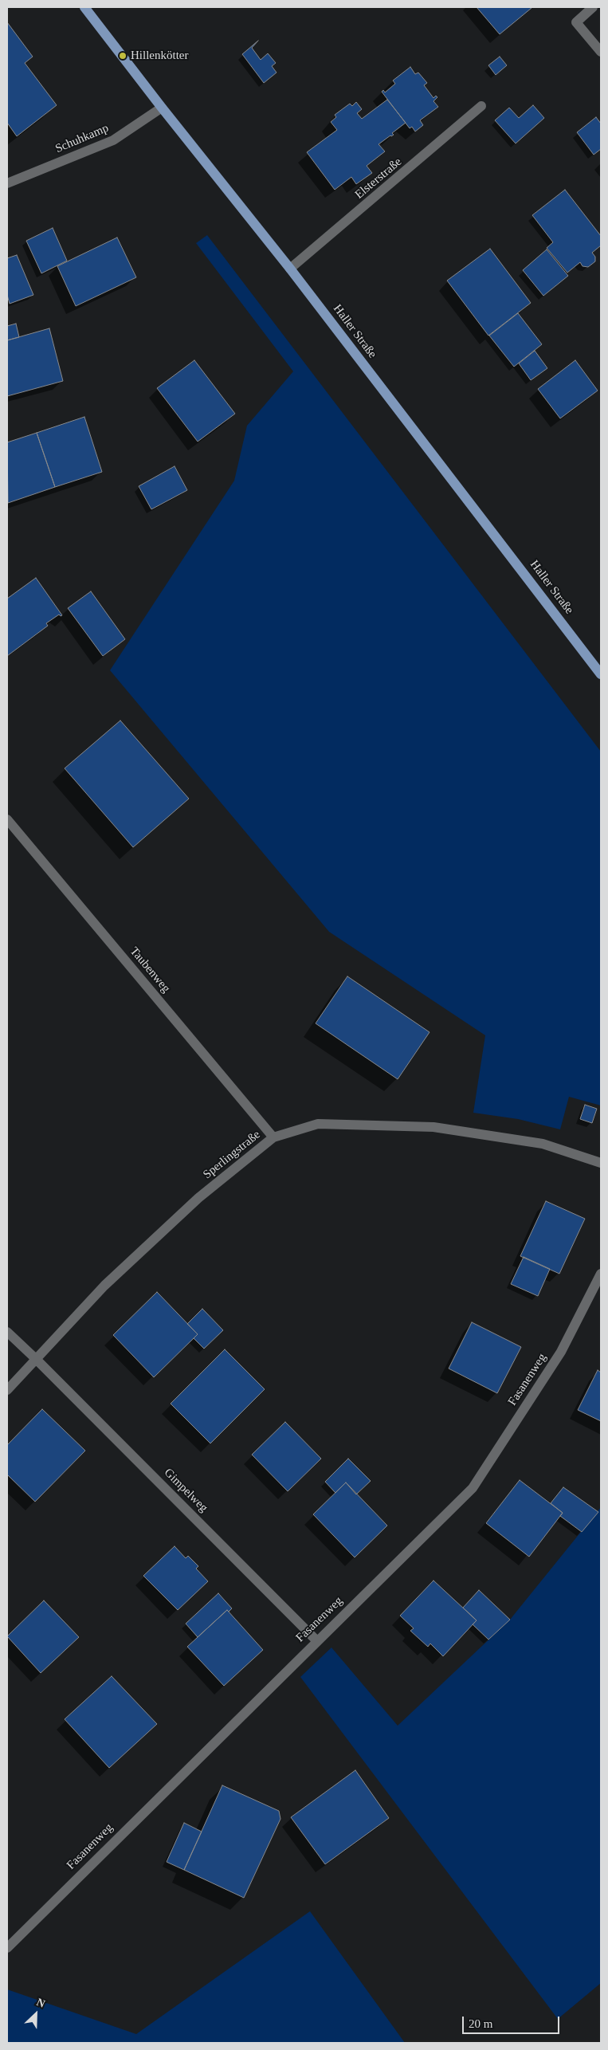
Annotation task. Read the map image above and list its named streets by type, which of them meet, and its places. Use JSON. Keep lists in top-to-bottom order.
{
  "streets": {
    "main road": ["Haller Straße"],
    "street": [
      "Schuhkamp",
      "Elsterstraße",
      "Taubenweg",
      "Sperlingstraße",
      "Fasanenweg",
      "Gimpelweg"
    ]
  },
  "crossings": [
    ["Schuhkamp", "Haller Straße"],
    ["Elsterstraße", "Haller Straße"],
    ["Taubenweg", "Sperlingstraße"],
    ["Sperlingstraße", "Gimpelweg"],
    ["Fasanenweg", "Gimpelweg"]
  ],
  "places": ["Hillenkötter"],
  "scale_bar": "20 m",
  "north": "top right"
}
